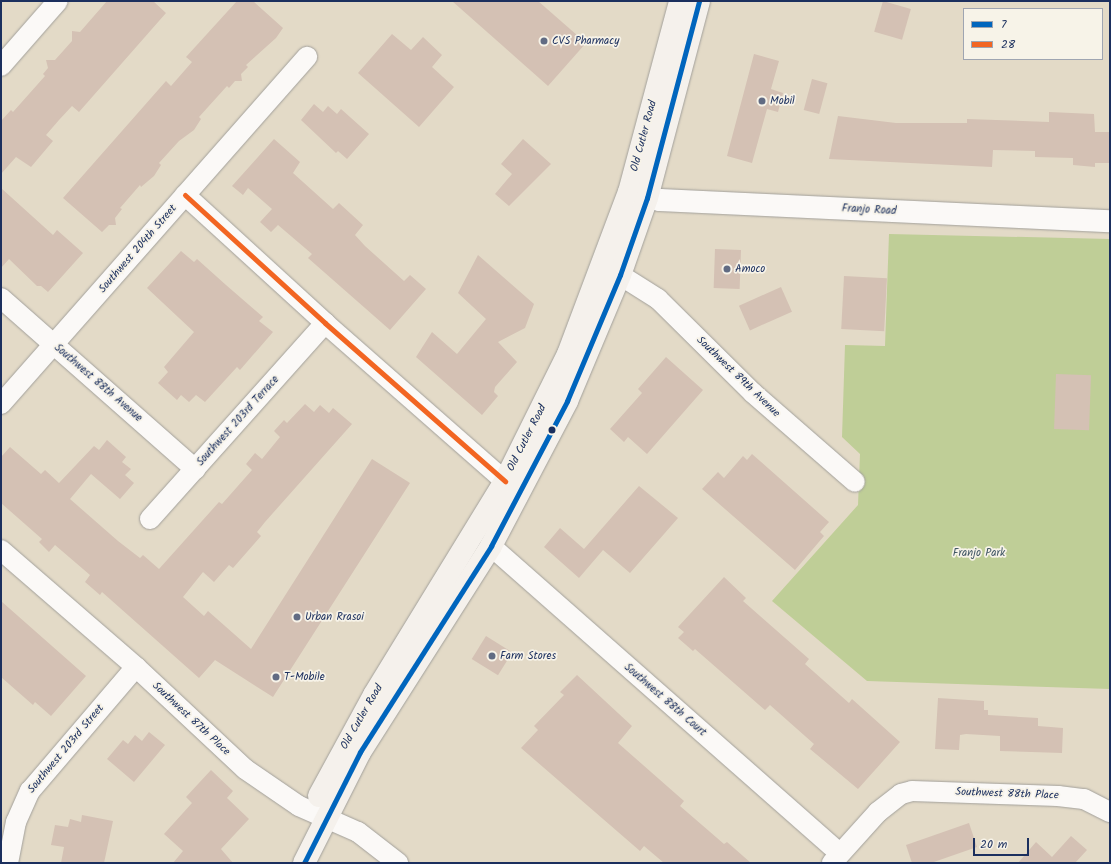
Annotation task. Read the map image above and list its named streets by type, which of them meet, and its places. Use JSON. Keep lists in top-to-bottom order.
{
  "streets": {
    "main road": ["Old Cutler Road"],
    "street": [
      "Franjo Road",
      "Southwest 204th Street",
      "Southwest 89th Avenue",
      "Southwest 88th Avenue",
      "Southwest 203rd Terrace",
      "Southwest 88th Court",
      "Southwest 87th Place",
      "Southwest 203rd Street",
      "Southwest 88th Place"
    ]
  },
  "crossings": [
    ["Old Cutler Road", "Franjo Road"],
    ["Old Cutler Road", "Southwest 89th Avenue"],
    ["Old Cutler Road", "Southwest 88th Court"],
    ["Old Cutler Road", "Southwest 87th Place"],
    ["Southwest 204th Street", "Southwest 88th Avenue"],
    ["Southwest 88th Avenue", "Southwest 203rd Terrace"],
    ["Southwest 88th Court", "Southwest 88th Place"],
    ["Southwest 87th Place", "Southwest 203rd Street"]
  ],
  "parks": ["Franjo Park"],
  "places": [
    "CVS Pharmacy",
    "Mobil",
    "Amoco",
    "Urban Rrasoi",
    "Farm Stores",
    "T-Mobile"
  ],
  "lines": ["transit line 7", "transit line 28"],
  "legend": ["7", "28"],
  "scale_bar": "20 m"
}
